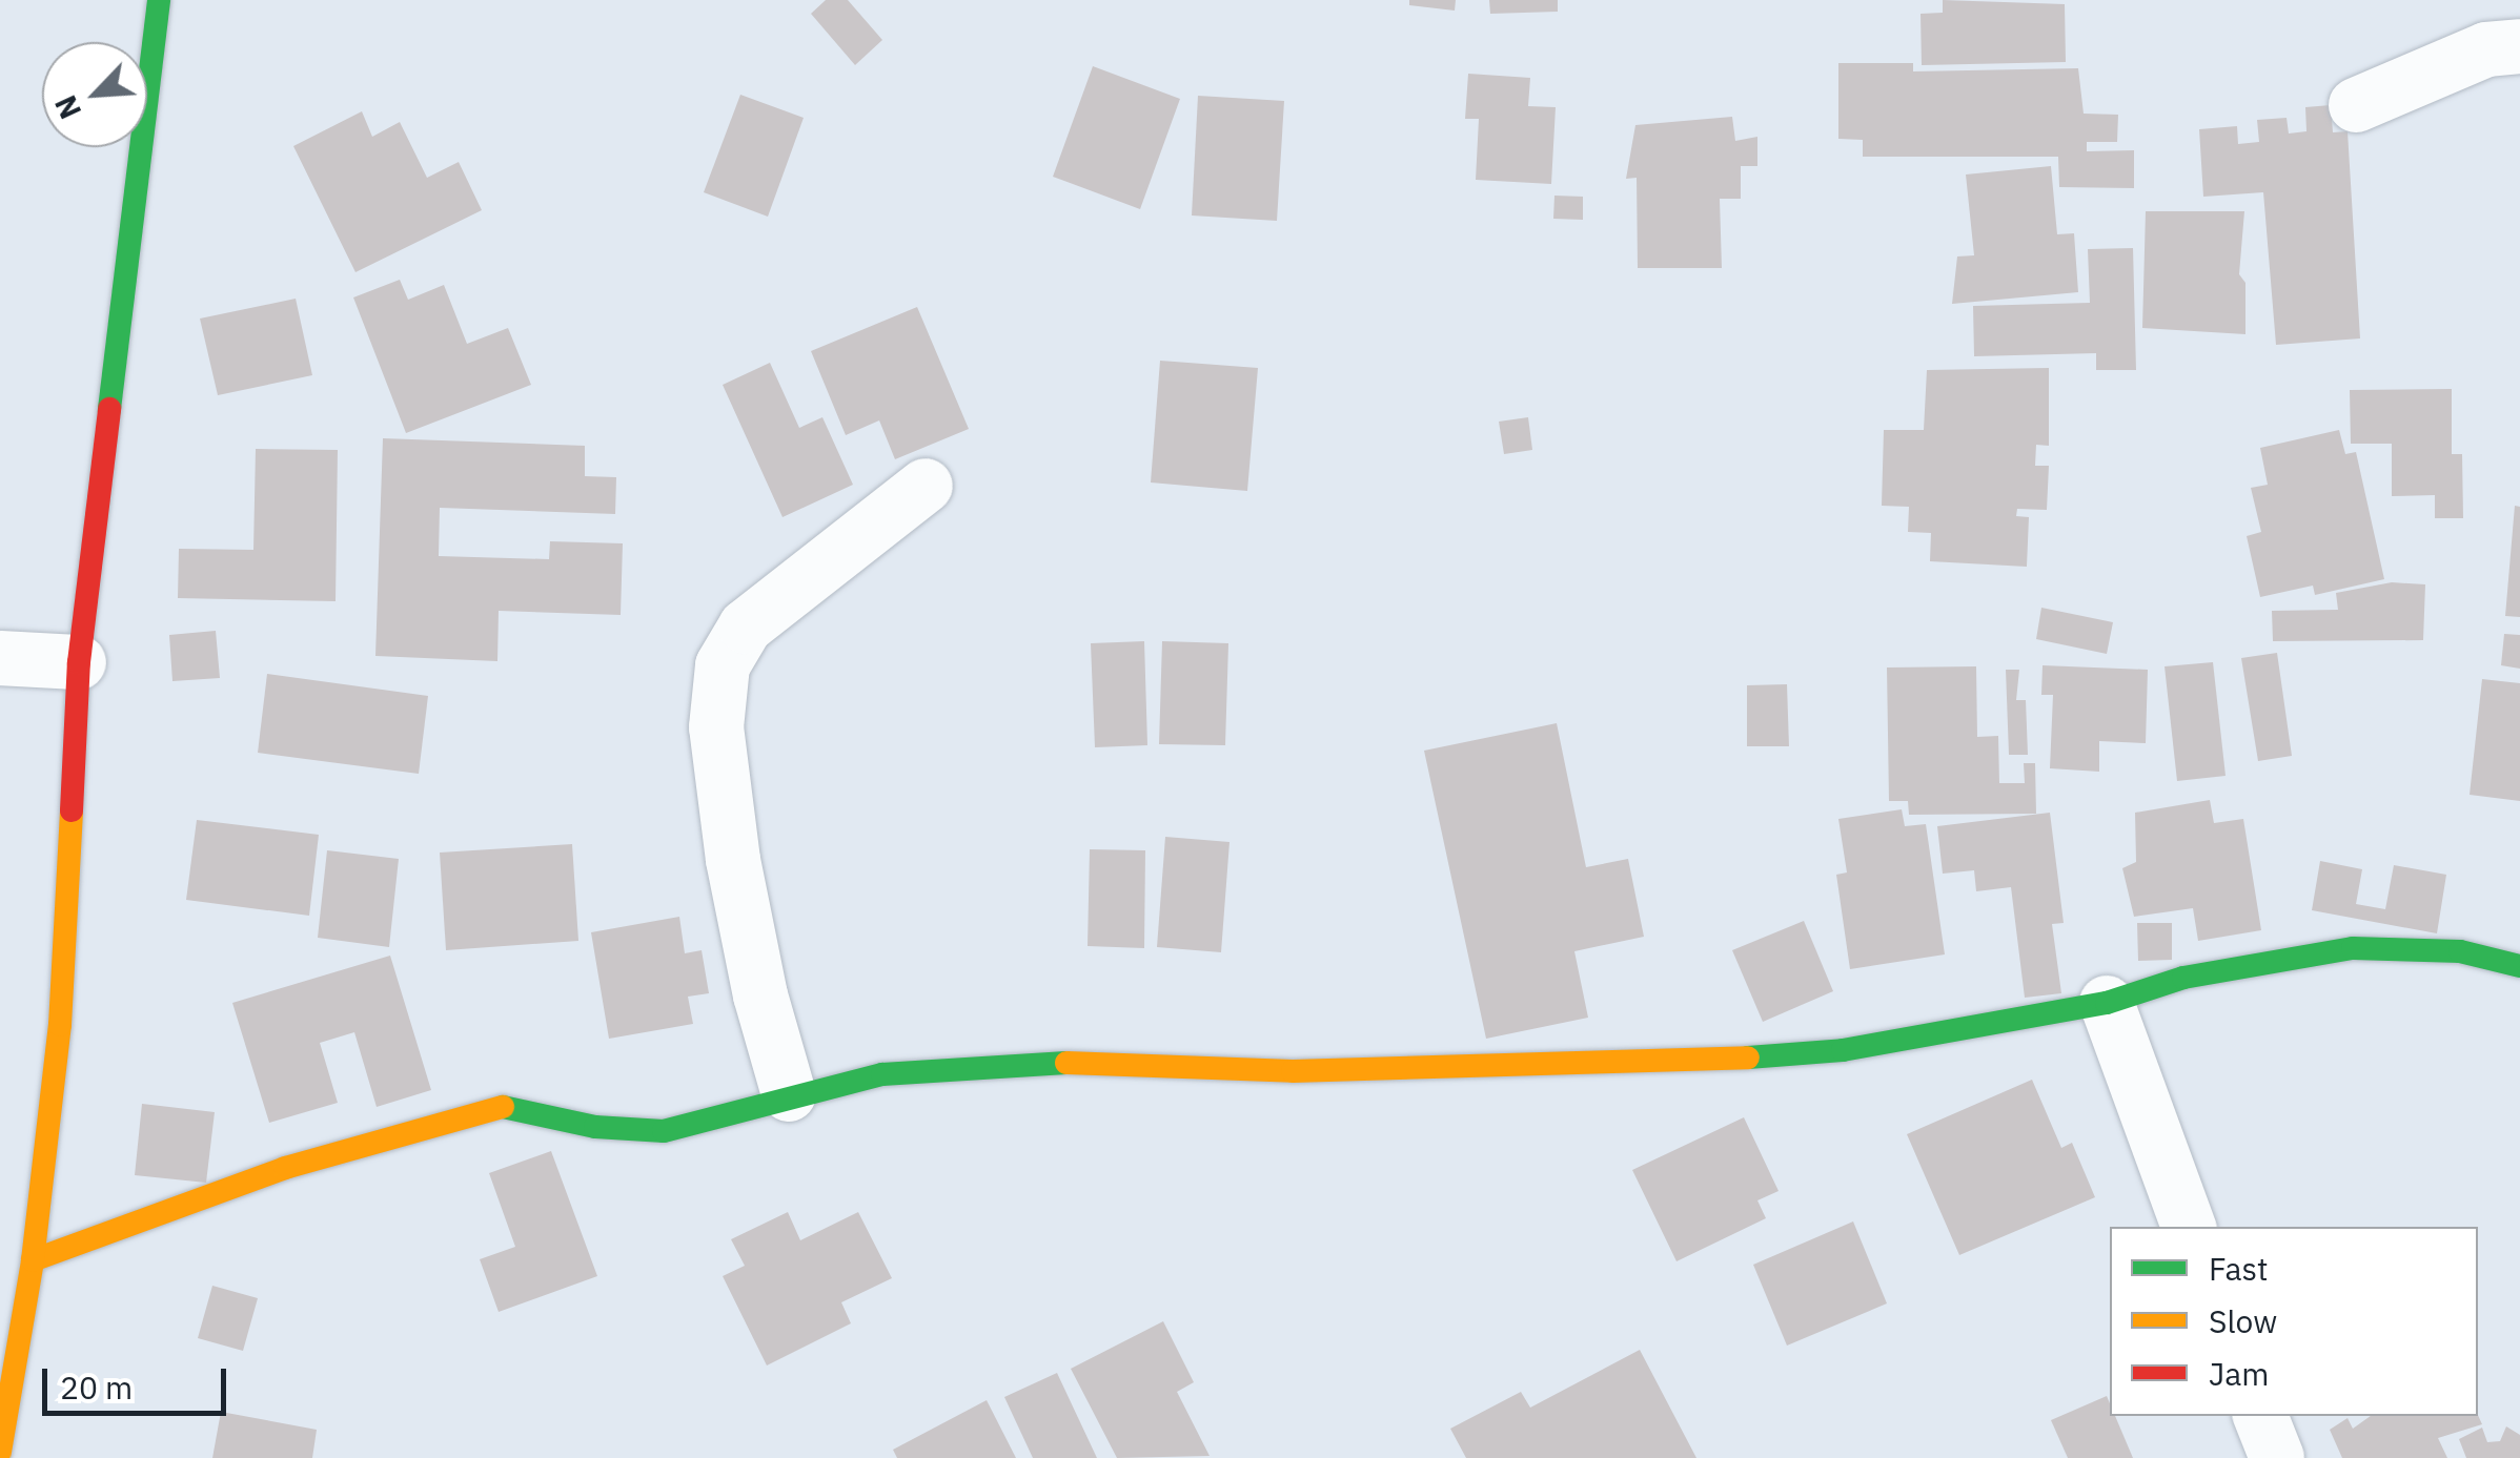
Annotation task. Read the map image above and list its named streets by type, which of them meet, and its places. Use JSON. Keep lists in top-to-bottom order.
{
  "legend": ["Fast", "Slow", "Jam"],
  "scale_bar": "20 m",
  "north": "bottom left"
}
